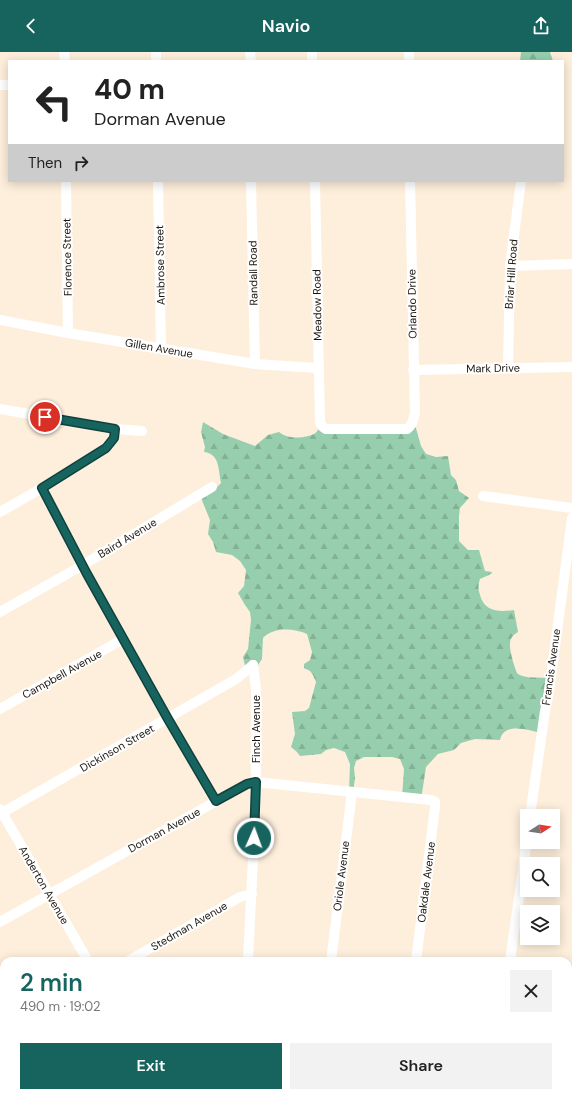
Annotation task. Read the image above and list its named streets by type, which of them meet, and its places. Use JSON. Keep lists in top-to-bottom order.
{
  "streets": {
    "street": [
      "Florence Street",
      "Ambrose Street",
      "Randall Road",
      "Briar Hill Road",
      "Orlando Drive",
      "Meadow Road",
      "Gillen Avenue",
      "Mark Drive",
      "Baird Avenue",
      "Francis Avenue",
      "Campbell Avenue",
      "Finch Avenue",
      "Dickinson Street",
      "Dorman Avenue",
      "Oriole Avenue",
      "Oakdale Avenue",
      "Anderton Avenue",
      "Stedman Avenue"
    ]
  },
  "crossings": [
    ["Florence Street", "Gillen Avenue"],
    ["Ambrose Street", "Gillen Avenue"],
    ["Randall Road", "Gillen Avenue"],
    ["Briar Hill Road", "Mark Drive"],
    ["Orlando Drive", "Meadow Road"],
    ["Orlando Drive", "Mark Drive"],
    ["Meadow Road", "Gillen Avenue"],
    ["Finch Avenue", "Dickinson Street"],
    ["Finch Avenue", "Dorman Avenue"],
    ["Finch Avenue", "Stedman Avenue"],
    ["Dickinson Street", "Anderton Avenue"],
    ["Dorman Avenue", "Oriole Avenue"],
    ["Dorman Avenue", "Oakdale Avenue"],
    ["Dorman Avenue", "Anderton Avenue"]
  ],
  "north": "right",
  "page": {
    "header": "Navio",
    "turn": ["40 m", "Dorman Avenue"],
    "then": "Then",
    "heading": ["2 min", "490 m · 19:02"],
    "buttons": ["Exit", "Share"]
  }
}
